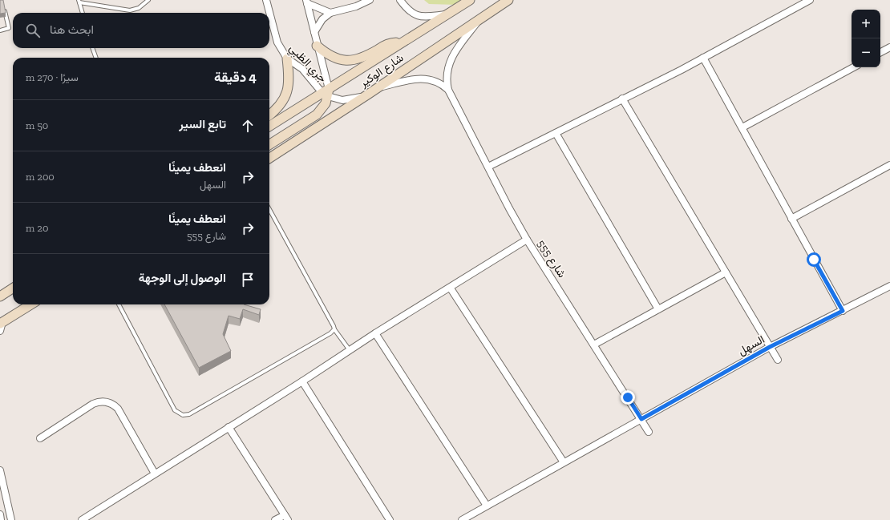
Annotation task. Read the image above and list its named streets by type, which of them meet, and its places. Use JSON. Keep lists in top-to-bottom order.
{
  "streets": {
    "main road": ["شارع الوكير"],
    "street": ["جري الظبي", "شارع 555", "السهل"]
  },
  "crossings": [
    ["جري الظبي", "شارع الوكير"],
    ["شارع الوكير", "شارع 555"],
    ["شارع 555", "السهل"]
  ],
  "page": {
    "map_buttons": ["+", "−"],
    "search": "ابحث هنا",
    "heading": ["4 دقيقة", "سيرًا · 270 m"],
    "list": [
      ["تابع السير", "50 m"],
      ["انعطف يمينًا", "السهل", "200 m"],
      ["انعطف يمينًا", "شارع 555", "20 m"],
      "الوصول إلى الوجهة"
    ]
  }
}
